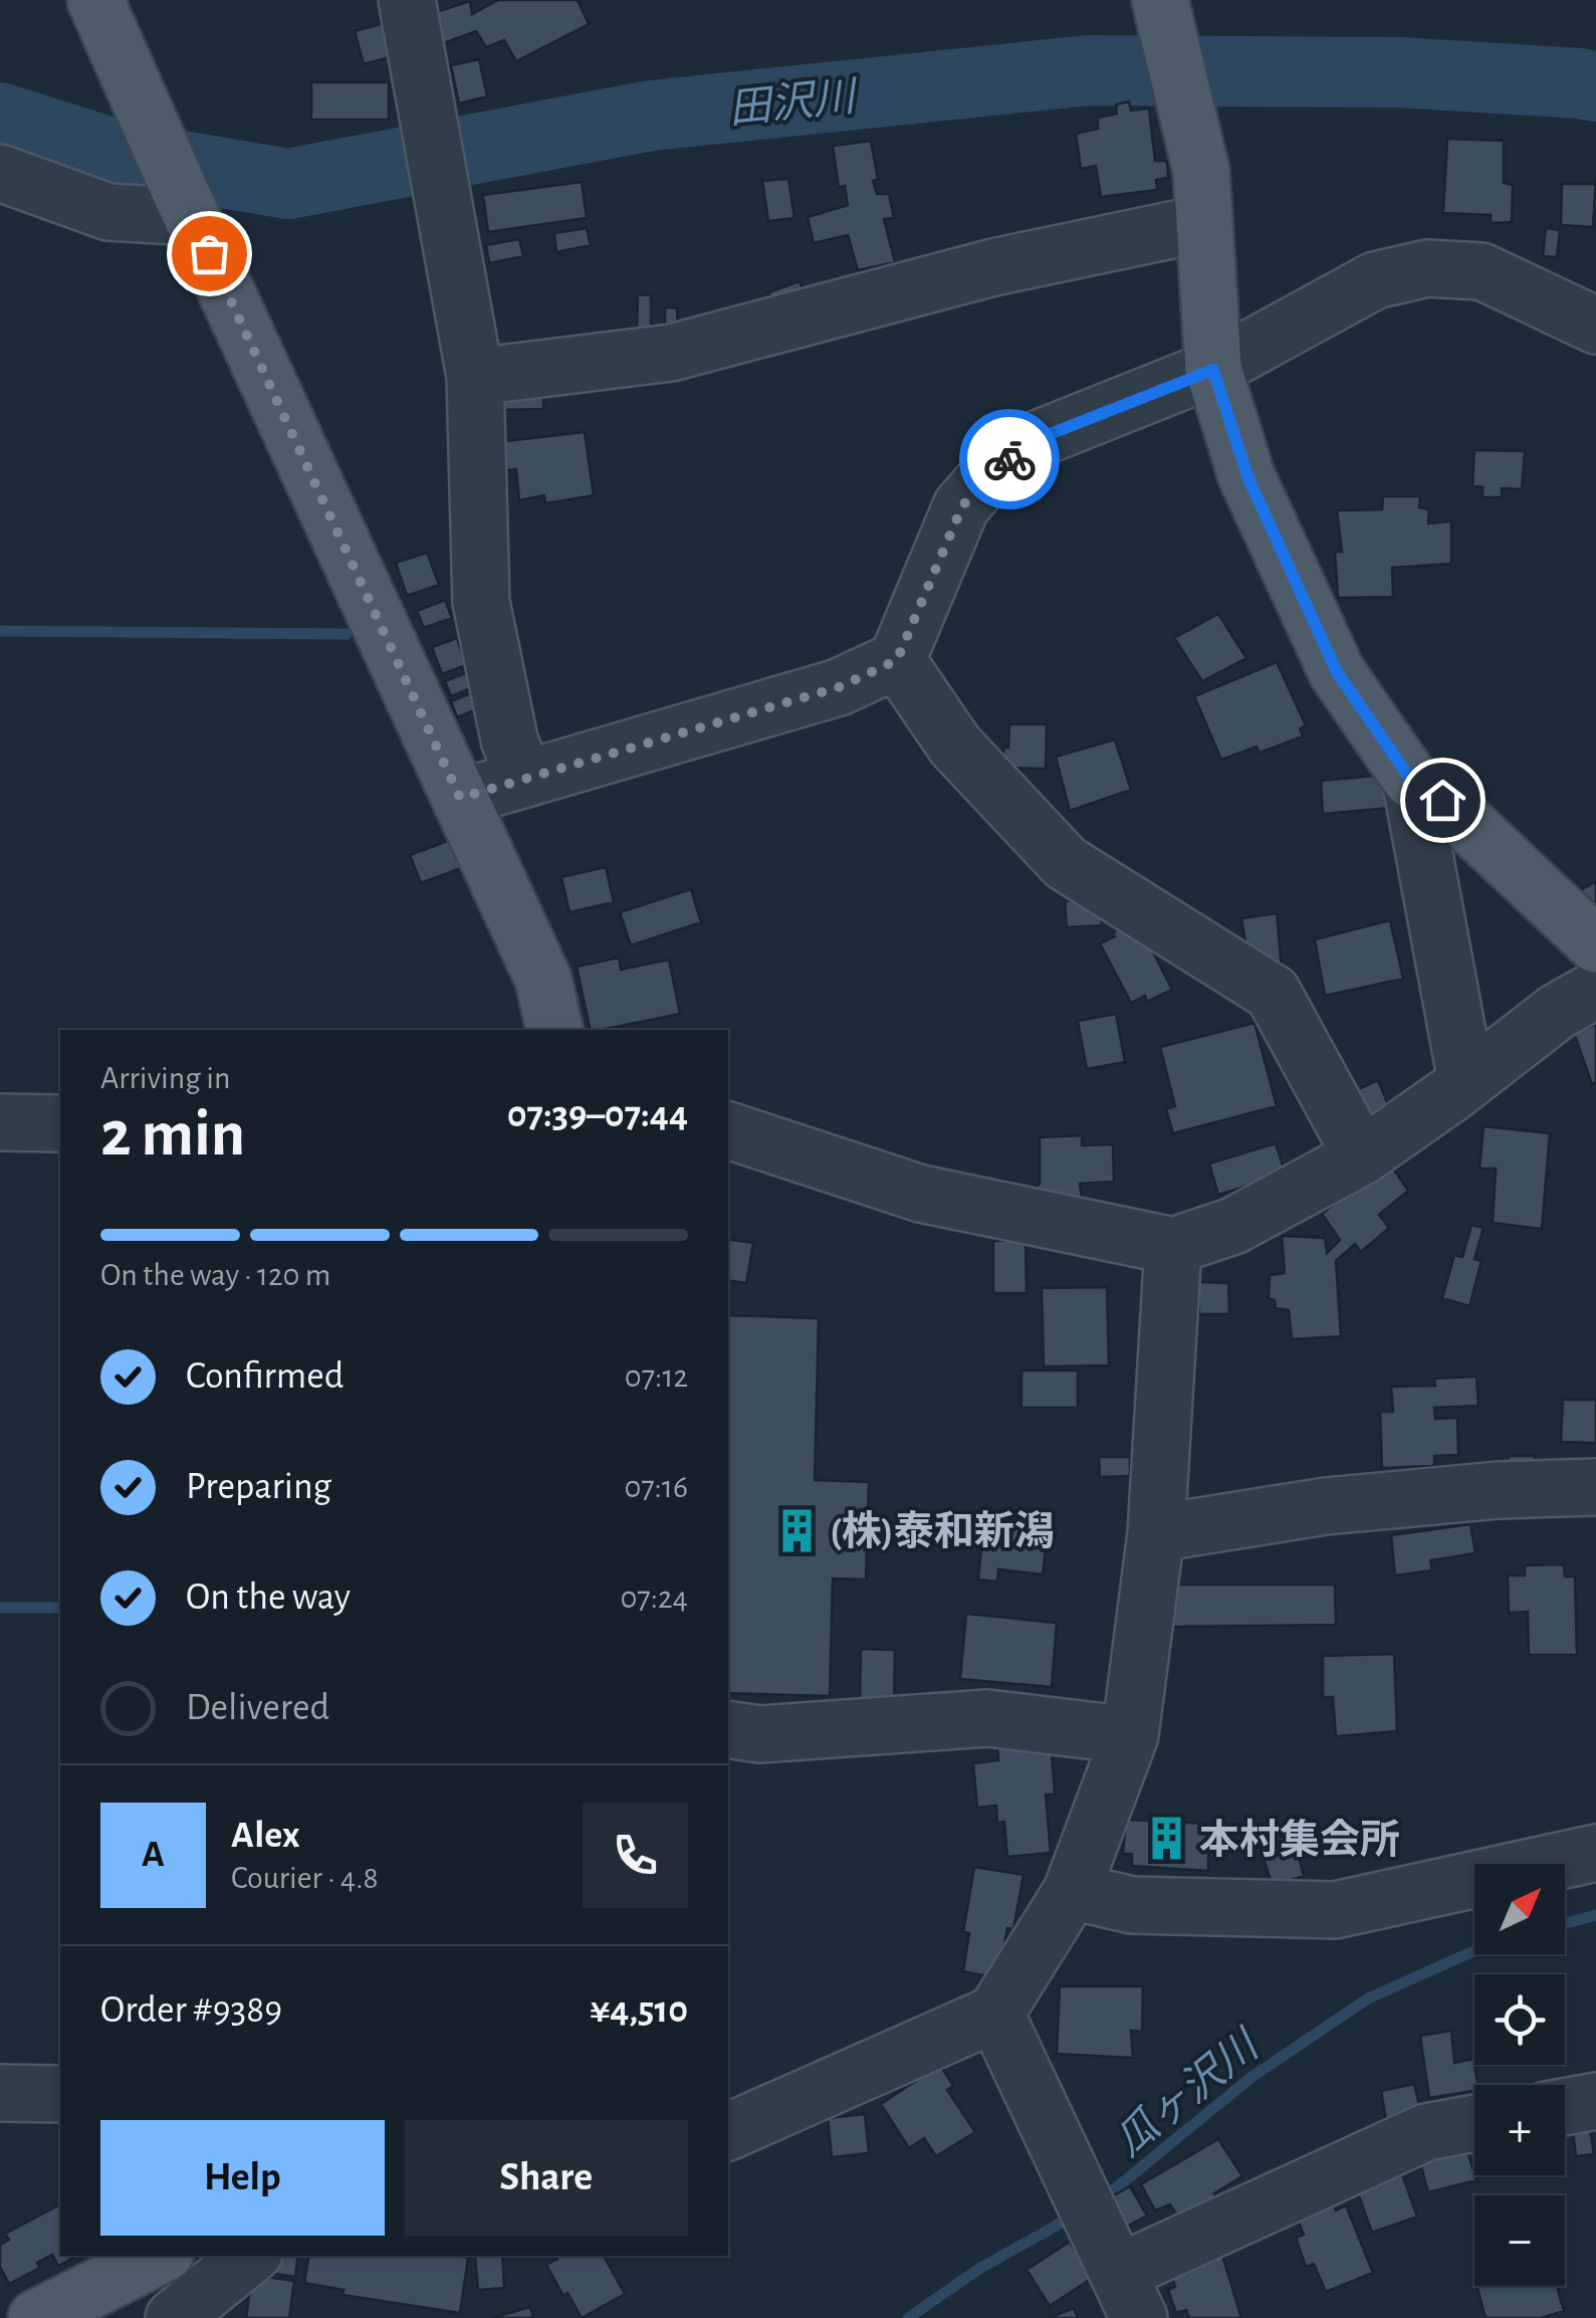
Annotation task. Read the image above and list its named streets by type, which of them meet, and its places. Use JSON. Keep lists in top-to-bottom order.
{
  "water": ["田沢川", "瓜ヶ沢川"],
  "places": {
    "building": ["(株)泰和新潟", "本村集会所"]
  },
  "north": "top right",
  "page": {
    "heading": ["2 min", "Arriving in", "07:39–07:44"],
    "panel": [
      "Alex",
      "Courier · 4.8",
      "Order #9389",
      "¥4,510"
    ],
    "bar": "On the way · 120 m",
    "list": [
      ["Confirmed", "07:12"],
      ["Preparing", "07:16"],
      ["On the way", "07:24"],
      "Delivered"
    ],
    "round": "A",
    "map_buttons": ["+", "−"],
    "buttons": ["Help", "Share"]
  }
}
